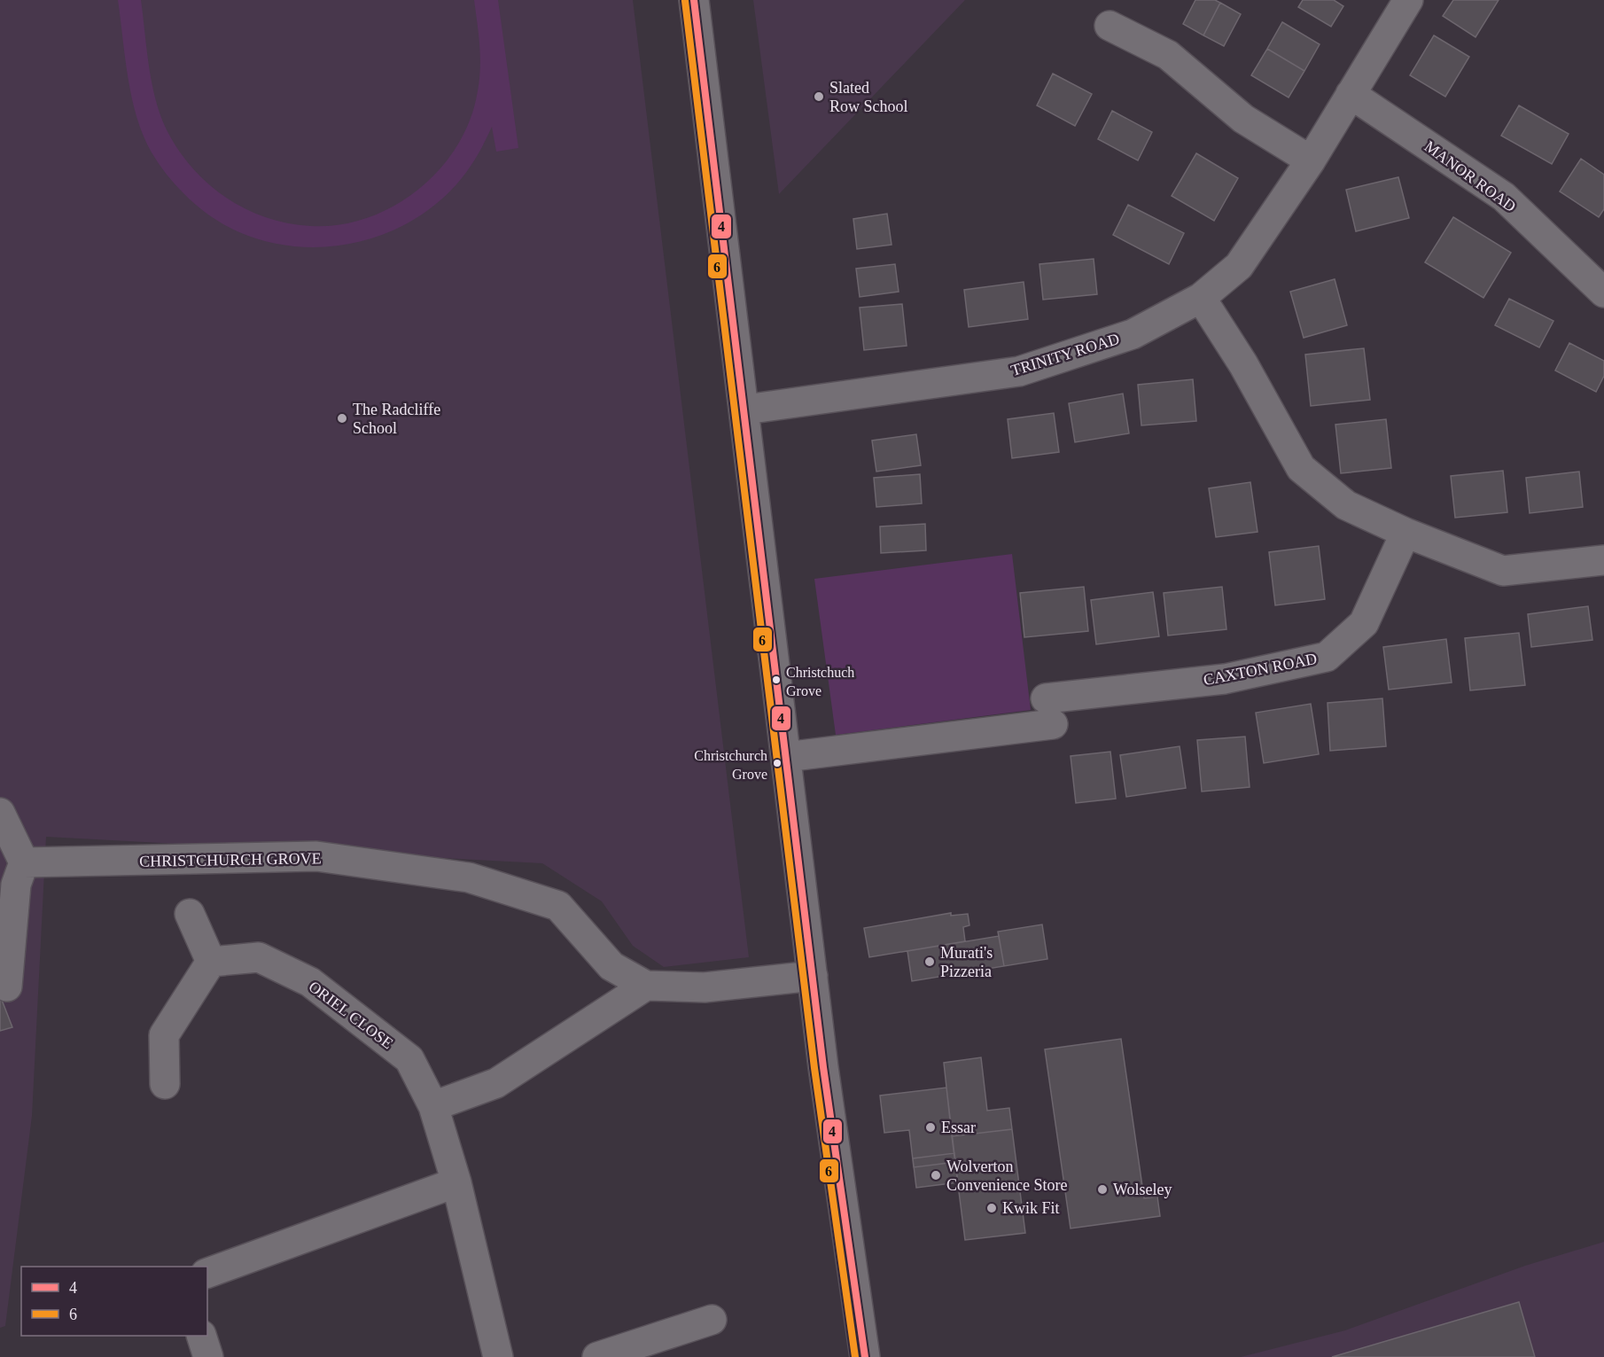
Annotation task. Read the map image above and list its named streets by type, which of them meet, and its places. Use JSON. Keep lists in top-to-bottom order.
{
  "streets": {
    "street": [
      "MANOR ROAD",
      "TRINITY ROAD",
      "CAXTON ROAD",
      "CHRISTCHURCH GROVE",
      "ORIEL CLOSE"
    ]
  },
  "crossings": [
    ["MANOR ROAD", "TRINITY ROAD"]
  ],
  "places": [
    "Slated Row School",
    "The Radcliffe School",
    "Christchuch Grove",
    "Christchurch Grove",
    "Murati's Pizzeria",
    "Essar",
    "Wolverton Convenience Store",
    "Wolseley",
    "Kwik Fit"
  ],
  "lines": ["transit line 4", "transit line 6"],
  "legend": ["4", "6"]
}
